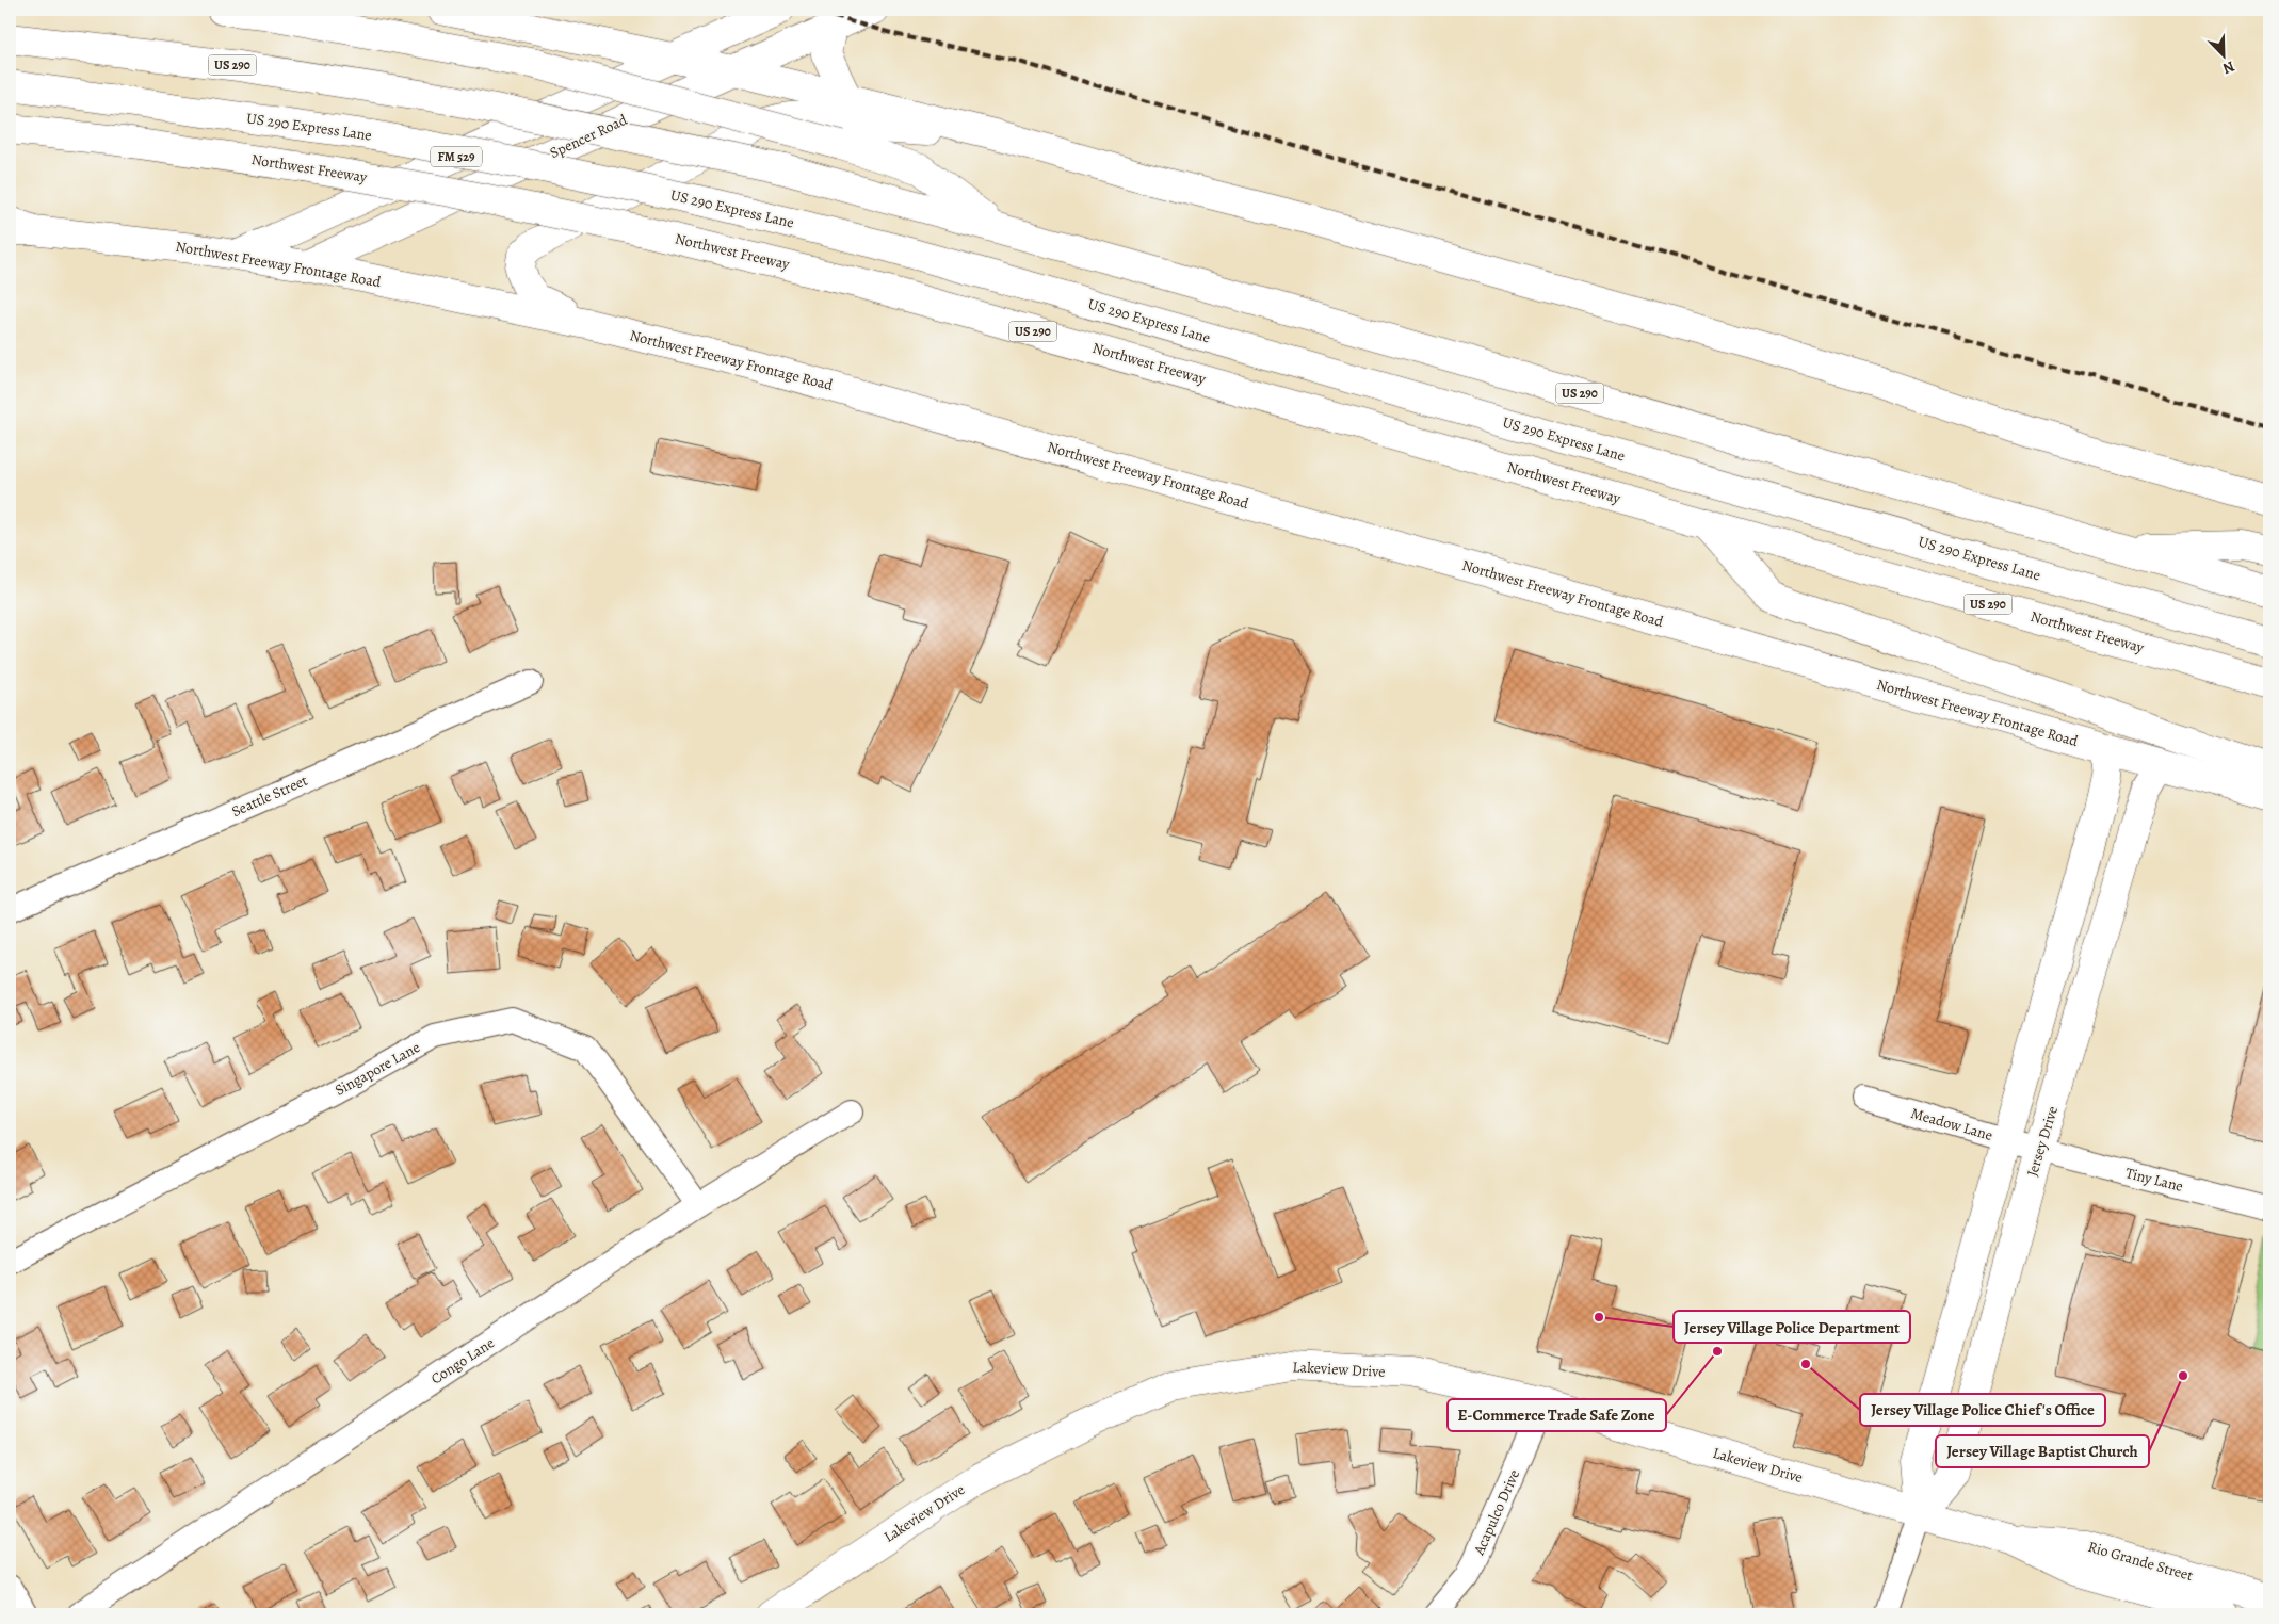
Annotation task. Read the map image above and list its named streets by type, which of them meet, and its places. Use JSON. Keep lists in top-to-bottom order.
{
  "streets": {
    "main road": [
      "US 290",
      "US 290 Express Lane",
      "Spencer Road",
      "FM 529",
      "Northwest Freeway",
      "Northwest Freeway Frontage Road",
      "Jersey Drive",
      "Lakeview Drive",
      "Rio Grande Street"
    ],
    "street": [
      "Seattle Street",
      "Singapore Lane",
      "Meadow Lane",
      "Tiny Lane",
      "Congo Lane",
      "Acapulco Drive"
    ]
  },
  "crossings": [
    ["Spencer Road", "Northwest Freeway Frontage Road"],
    ["FM 529", "Northwest Freeway Frontage Road"],
    ["Northwest Freeway Frontage Road", "Jersey Drive"],
    ["Singapore Lane", "Congo Lane"],
    ["Meadow Lane", "Jersey Drive"],
    ["Meadow Lane", "Tiny Lane"],
    ["Jersey Drive", "Tiny Lane"],
    ["Jersey Drive", "Lakeview Drive"],
    ["Jersey Drive", "Rio Grande Street"],
    ["Lakeview Drive", "Acapulco Drive"],
    ["Lakeview Drive", "Rio Grande Street"]
  ],
  "places": [
    "Jersey Village Police Department",
    "E-Commerce Trade Safe Zone",
    "Jersey Village Police Chief's Office",
    "Jersey Village Baptist Church"
  ],
  "north": "bottom right"
}
